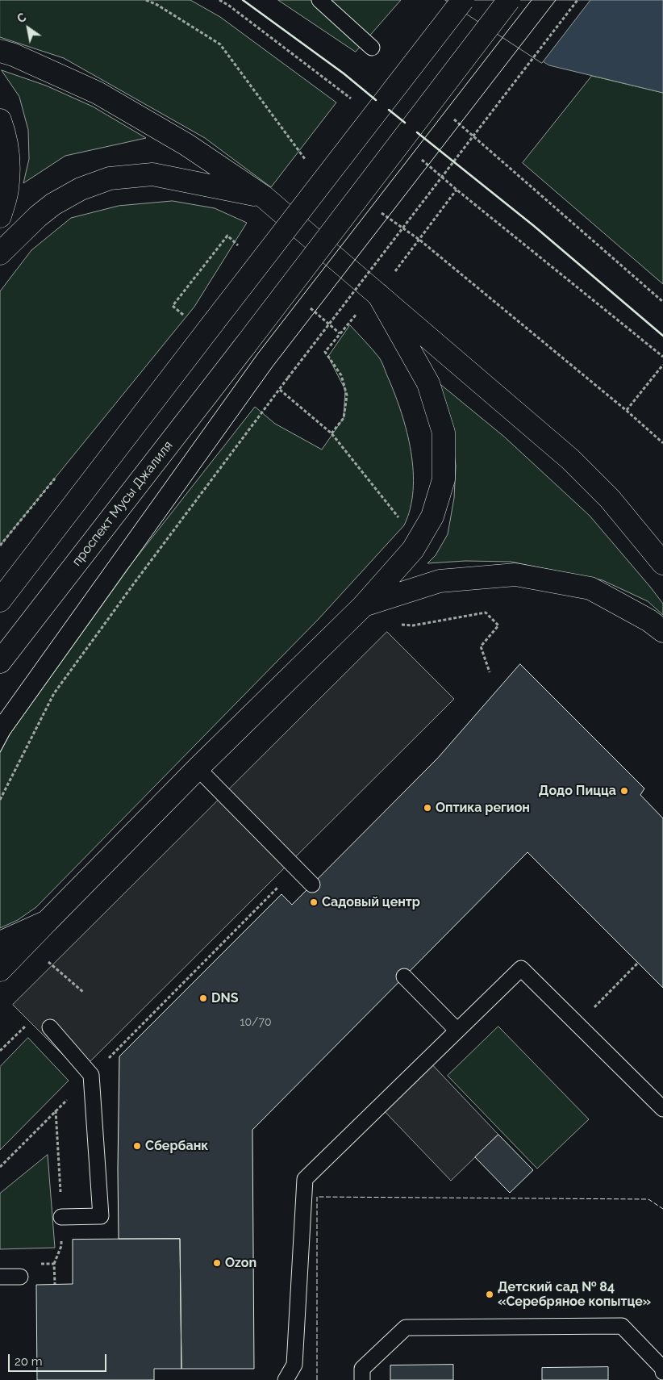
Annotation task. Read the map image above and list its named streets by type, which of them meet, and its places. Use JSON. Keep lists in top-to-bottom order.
{
  "streets": {
    "main road": ["проспект Мусы Джалиля"]
  },
  "places": [
    "Додо Пицца",
    "Оптика регион",
    "Садовый центр",
    "DNS",
    "Сбербанк",
    "Ozon",
    "Детский сад № 84 «Серебряное копытце»"
  ],
  "house_numbers": ["10/70"],
  "scale_bar": "20 m",
  "north": "top left"
}
